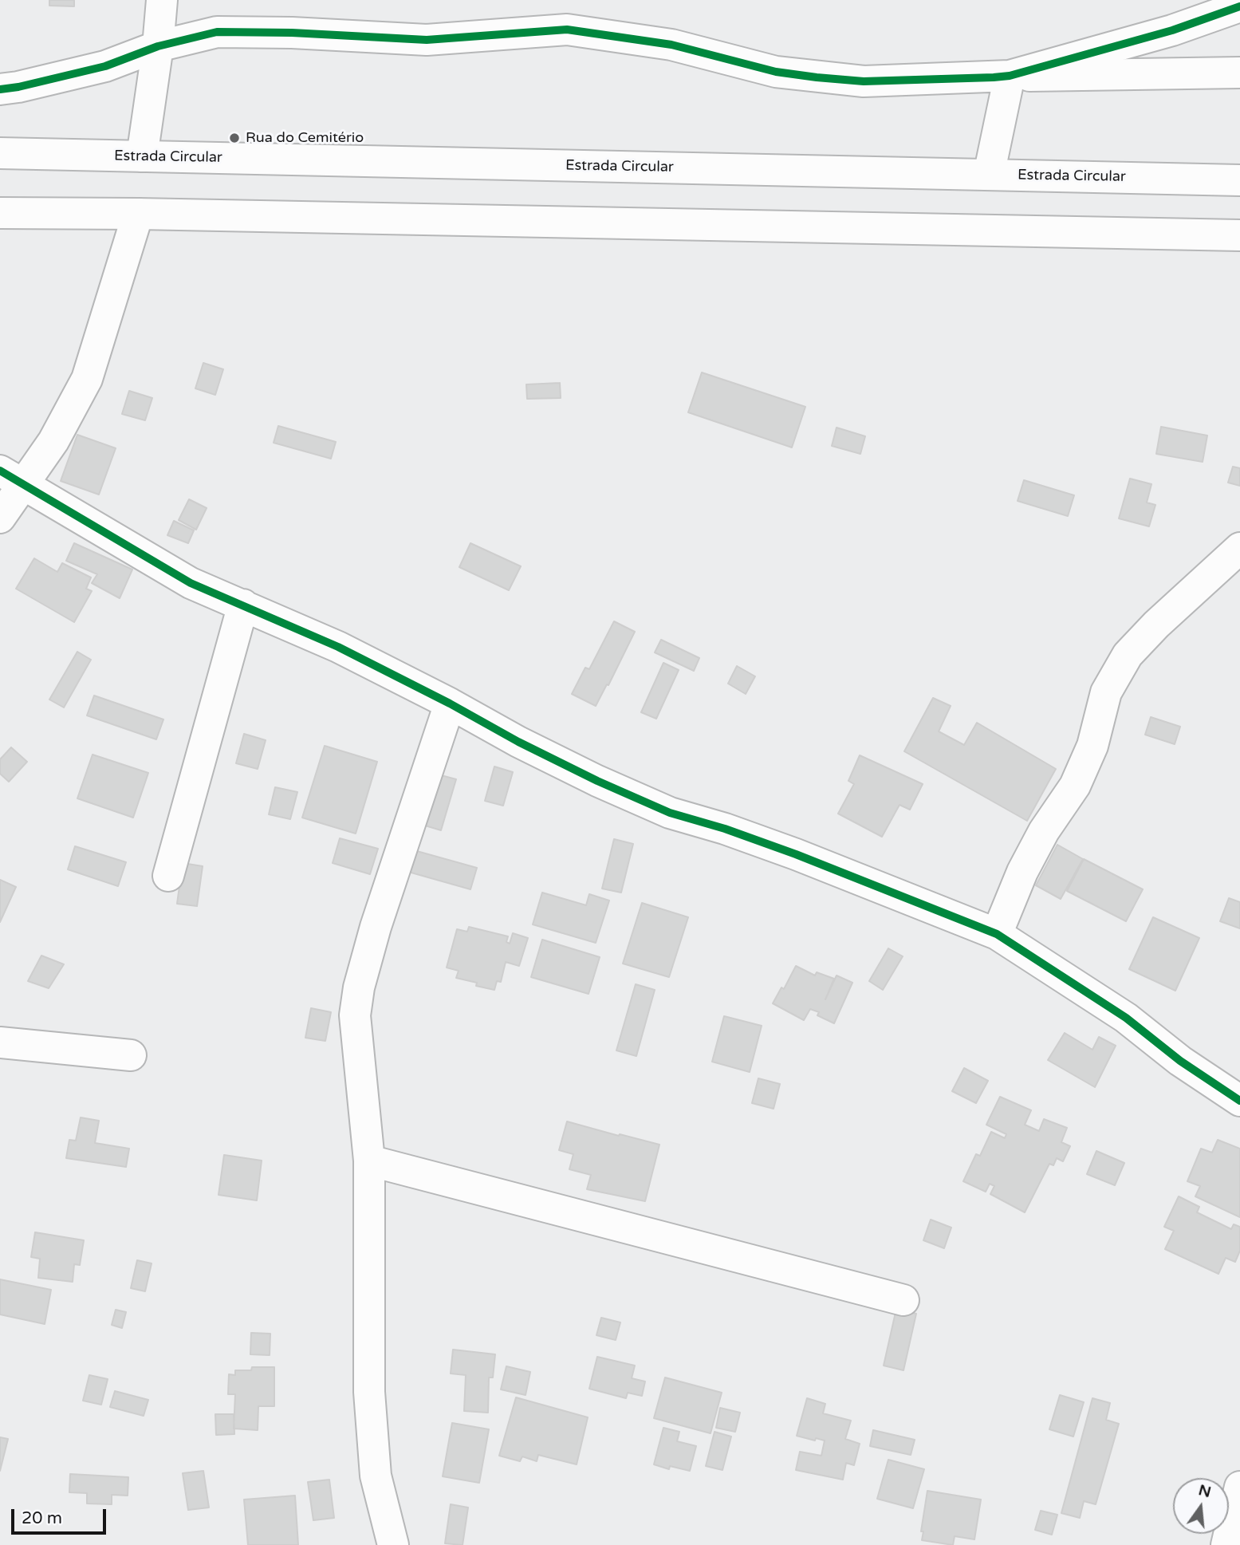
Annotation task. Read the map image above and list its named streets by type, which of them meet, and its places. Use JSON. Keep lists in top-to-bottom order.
{
  "streets": {
    "street": ["Estrada Circular"]
  },
  "places": ["Rua do Cemitério"],
  "scale_bar": "20 m",
  "north": "top"
}
